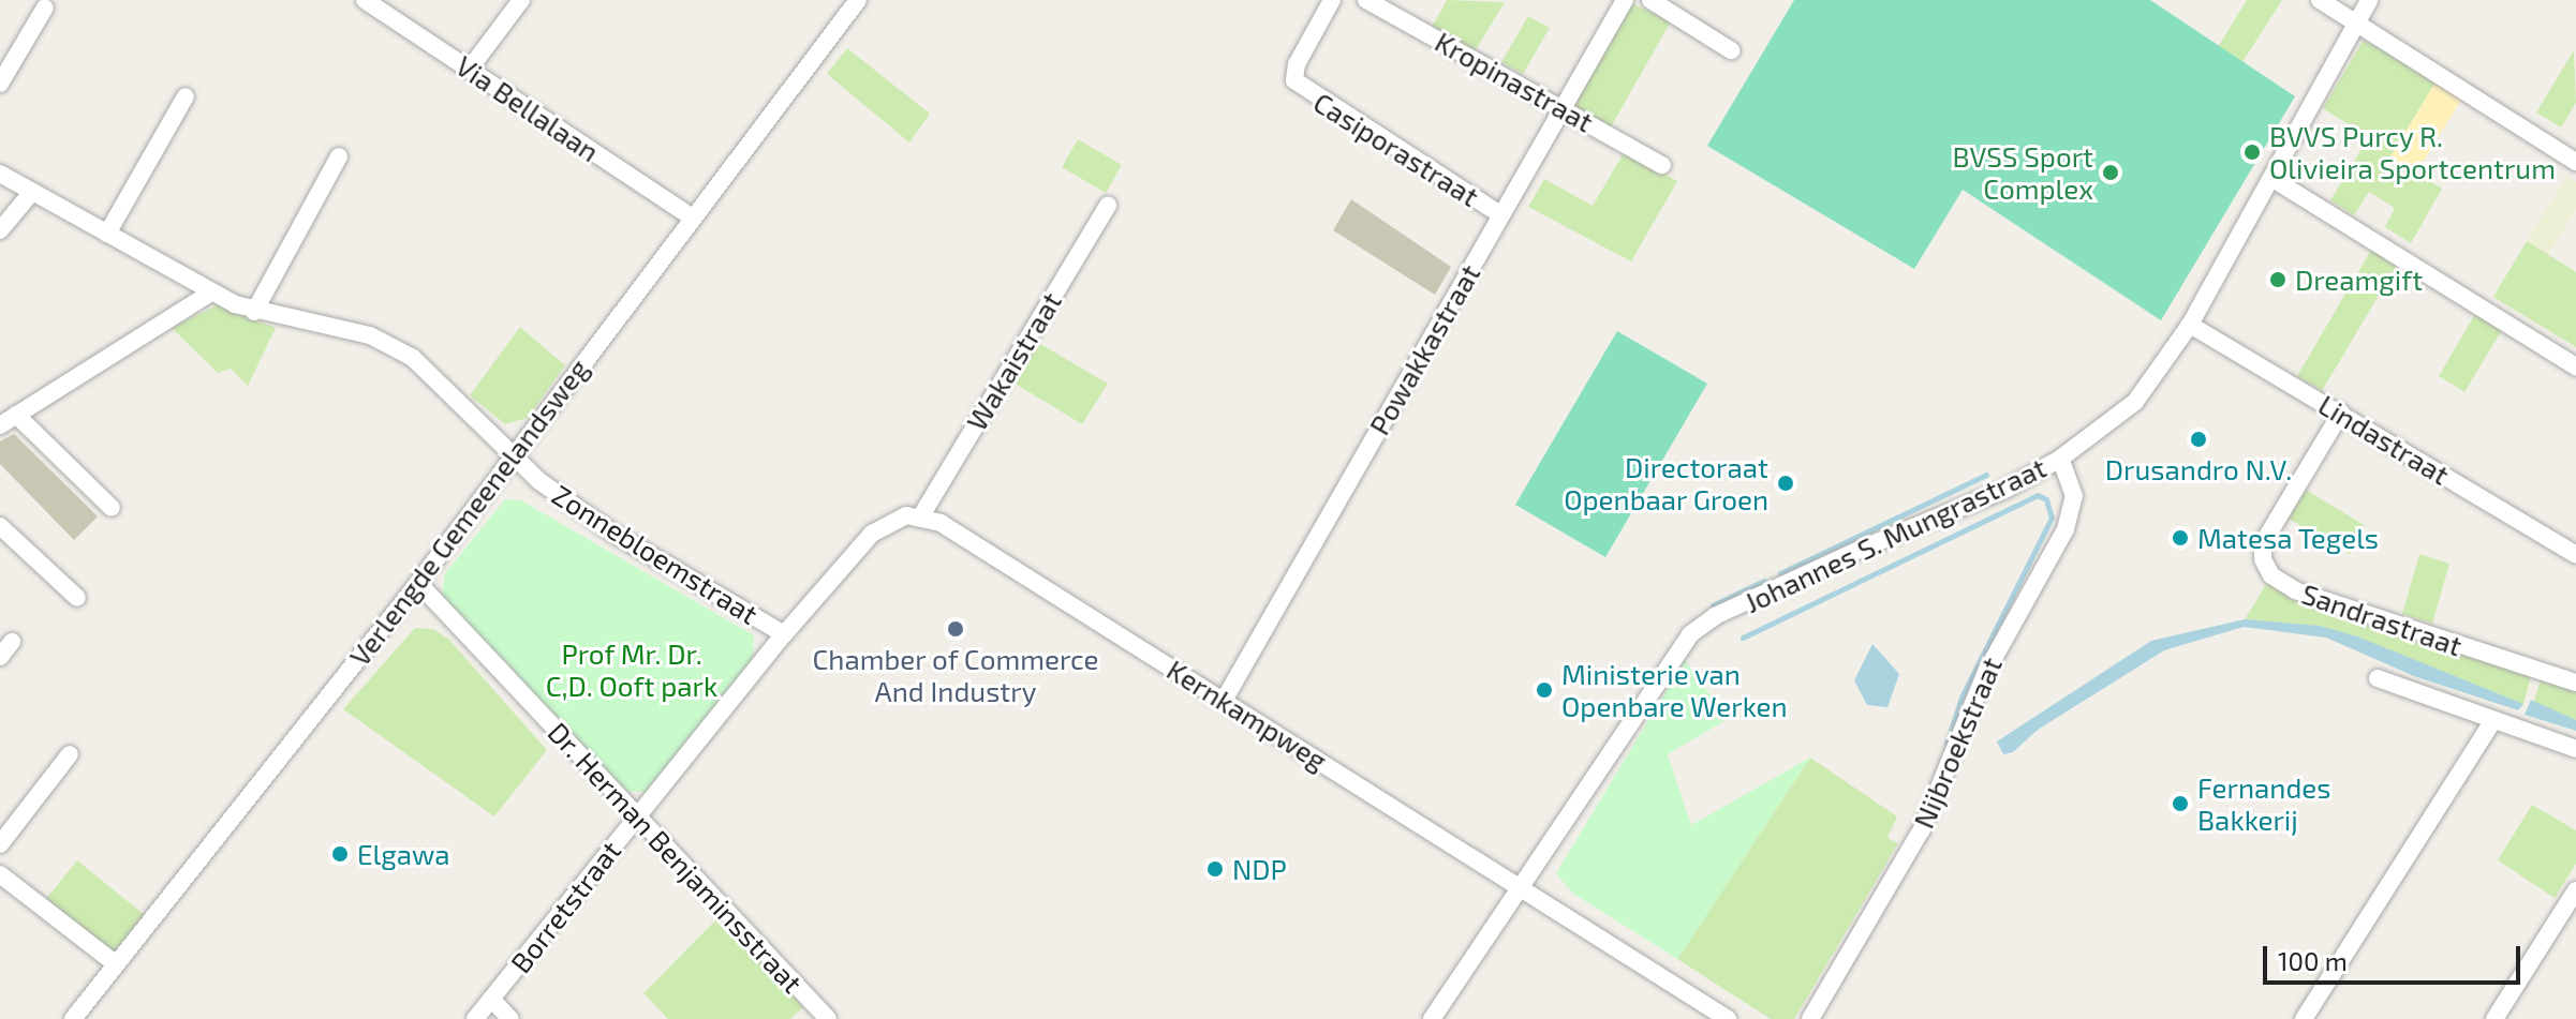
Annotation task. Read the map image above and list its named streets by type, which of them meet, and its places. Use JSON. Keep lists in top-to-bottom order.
{
  "streets": {
    "street": [
      "Kropinastraat",
      "Via Bellalaan",
      "Casiporastraat",
      "Powakkastraat",
      "Wakaistraat",
      "Lindastraat",
      "Verlengde Gemeenelandsweg",
      "Johannes S. Mungrastraat",
      "Zonnebloemstraat",
      "Sandrastraat",
      "Kernkampweg",
      "Nijbroekstraat",
      "Dr. Herman Benjaminsstraat",
      "Borretstraat"
    ]
  },
  "crossings": [
    ["Kropinastraat", "Powakkastraat"],
    ["Via Bellalaan", "Verlengde Gemeenelandsweg"],
    ["Casiporastraat", "Powakkastraat"],
    ["Powakkastraat", "Kernkampweg"],
    ["Wakaistraat", "Kernkampweg"],
    ["Lindastraat", "Johannes S. Mungrastraat"],
    ["Lindastraat", "Sandrastraat"],
    ["Verlengde Gemeenelandsweg", "Zonnebloemstraat"],
    ["Verlengde Gemeenelandsweg", "Dr. Herman Benjaminsstraat"],
    ["Johannes S. Mungrastraat", "Kernkampweg"],
    ["Johannes S. Mungrastraat", "Nijbroekstraat"],
    ["Zonnebloemstraat", "Borretstraat"],
    ["Dr. Herman Benjaminsstraat", "Borretstraat"]
  ],
  "parks": ["Prof Mr. Dr. C,D. Ooft park"],
  "places": [
    "BVVS Purcy R. Olivieira Sportcentrum",
    "BVSS Sport Complex",
    "Dreamgift",
    "Drusandro N.V.",
    "Directoraat Openbaar Groen",
    "Matesa Tegels",
    "Chamber of Commerce And Industry",
    "Ministerie van Openbare Werken",
    "Fernandes Bakkerij",
    "Elgawa",
    "NDP"
  ],
  "scale_bar": "100 m"
}
